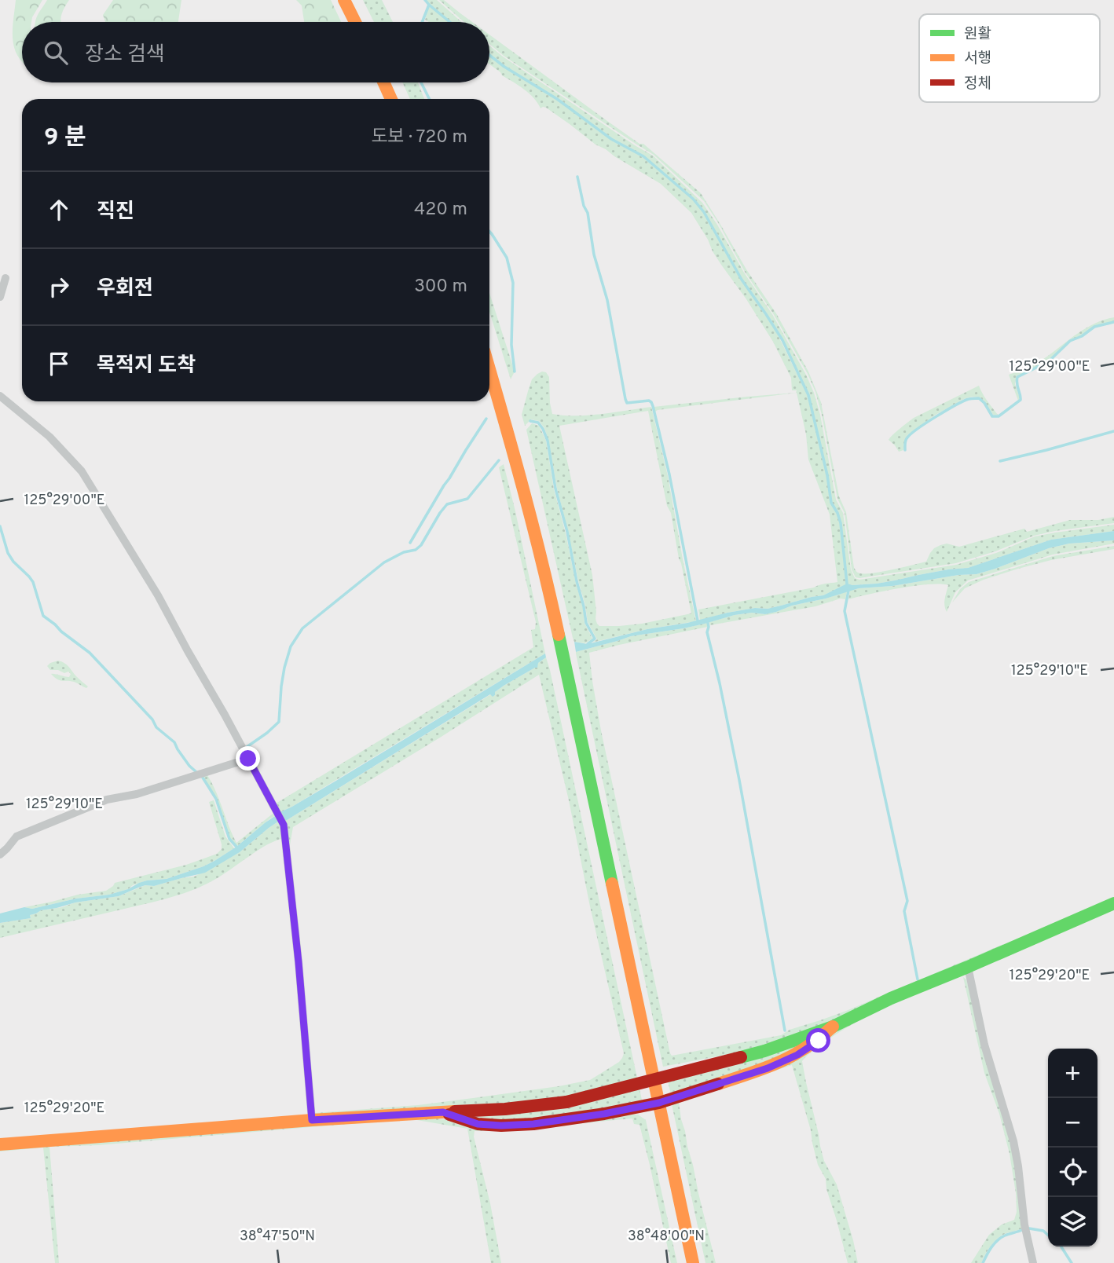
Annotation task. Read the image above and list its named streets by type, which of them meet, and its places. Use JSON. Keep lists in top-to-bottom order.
{
  "legend": ["원활", "서행", "정체"],
  "page": {
    "search": "장소 검색",
    "heading": ["9 분", "도보 · 720 m"],
    "list": [
      ["직진", "420 m"],
      ["우회전", "300 m"],
      "목적지 도착"
    ],
    "map_buttons": ["+", "−"]
  },
  "coordinates": [
    "125°29'00\"E",
    "125°29'10\"E",
    "125°29'20\"E",
    "38°47'50\"N",
    "38°48'00\"N"
  ]
}
